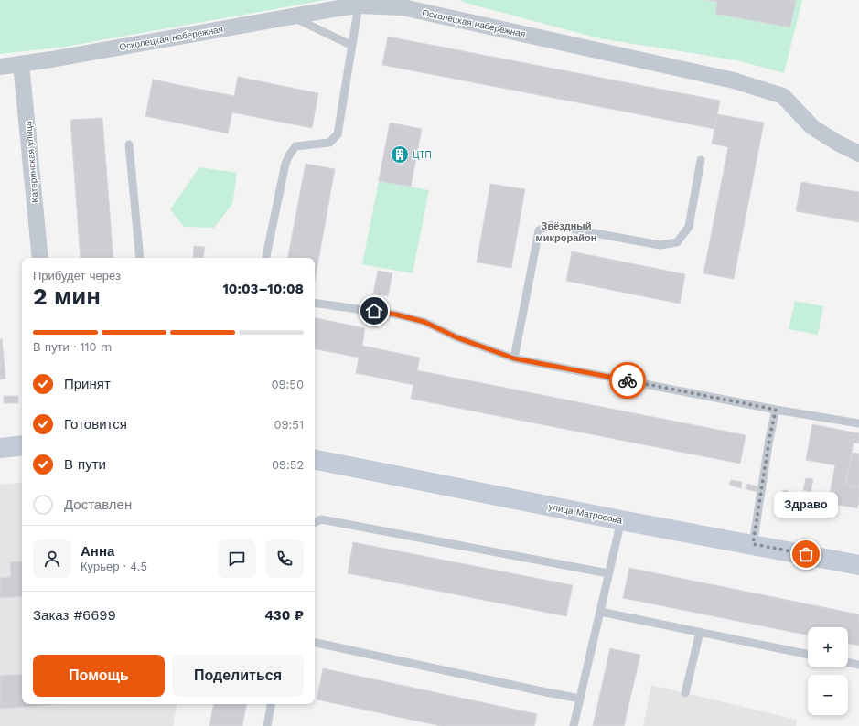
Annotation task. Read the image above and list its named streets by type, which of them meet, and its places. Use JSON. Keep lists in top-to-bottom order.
{
  "streets": {
    "main road": ["улица Матросова"],
    "street": ["Осколецкая набережная", "Катеринская улица"]
  },
  "crossings": [
    ["Осколецкая набережная", "Катеринская улица"]
  ],
  "districts": ["Звёздный микрорайон"],
  "places": {
    "building": ["ЦТП"],
    "other": ["Здраво"]
  },
  "page": {
    "heading": ["2 мин", "Прибудет через", "10:03–10:08"],
    "panel": [
      "Анна",
      "Курьер · 4.5",
      "Заказ #6699",
      "430 ₽"
    ],
    "bar": "В пути · 110 m",
    "list": [
      ["Принят", "09:50"],
      ["Готовится", "09:51"],
      ["В пути", "09:52"],
      "Доставлен"
    ],
    "bubble": "Здраво",
    "map_buttons": ["+", "−"],
    "buttons": ["Помощь", "Поделиться"]
  }
}
